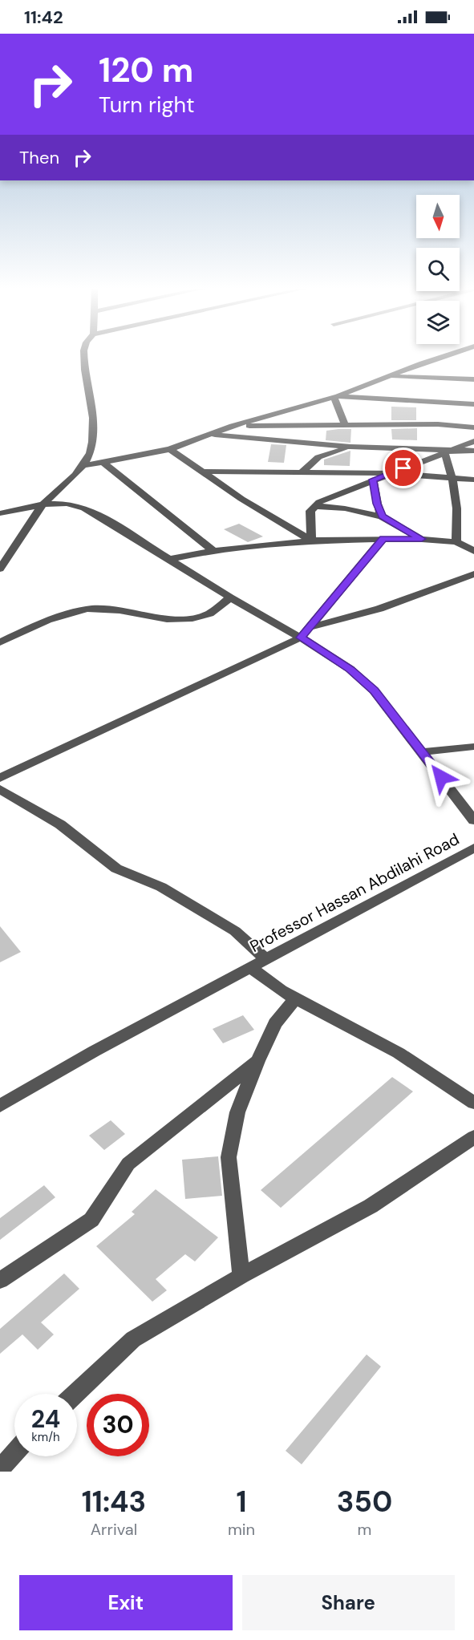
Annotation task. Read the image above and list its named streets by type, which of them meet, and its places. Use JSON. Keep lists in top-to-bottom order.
{
  "streets": {
    "street": ["Professor Hassan Abdilahi Road"]
  },
  "north": "bottom",
  "page": {
    "status": "11:42",
    "turn": ["120 m", "Turn right"],
    "then": "Then",
    "speed": "24 km/h",
    "limit": "30",
    "eta": [
      "11:43",
      "Arrival",
      "1",
      "min",
      "350",
      "m"
    ],
    "buttons": ["Exit", "Share"]
  }
}
